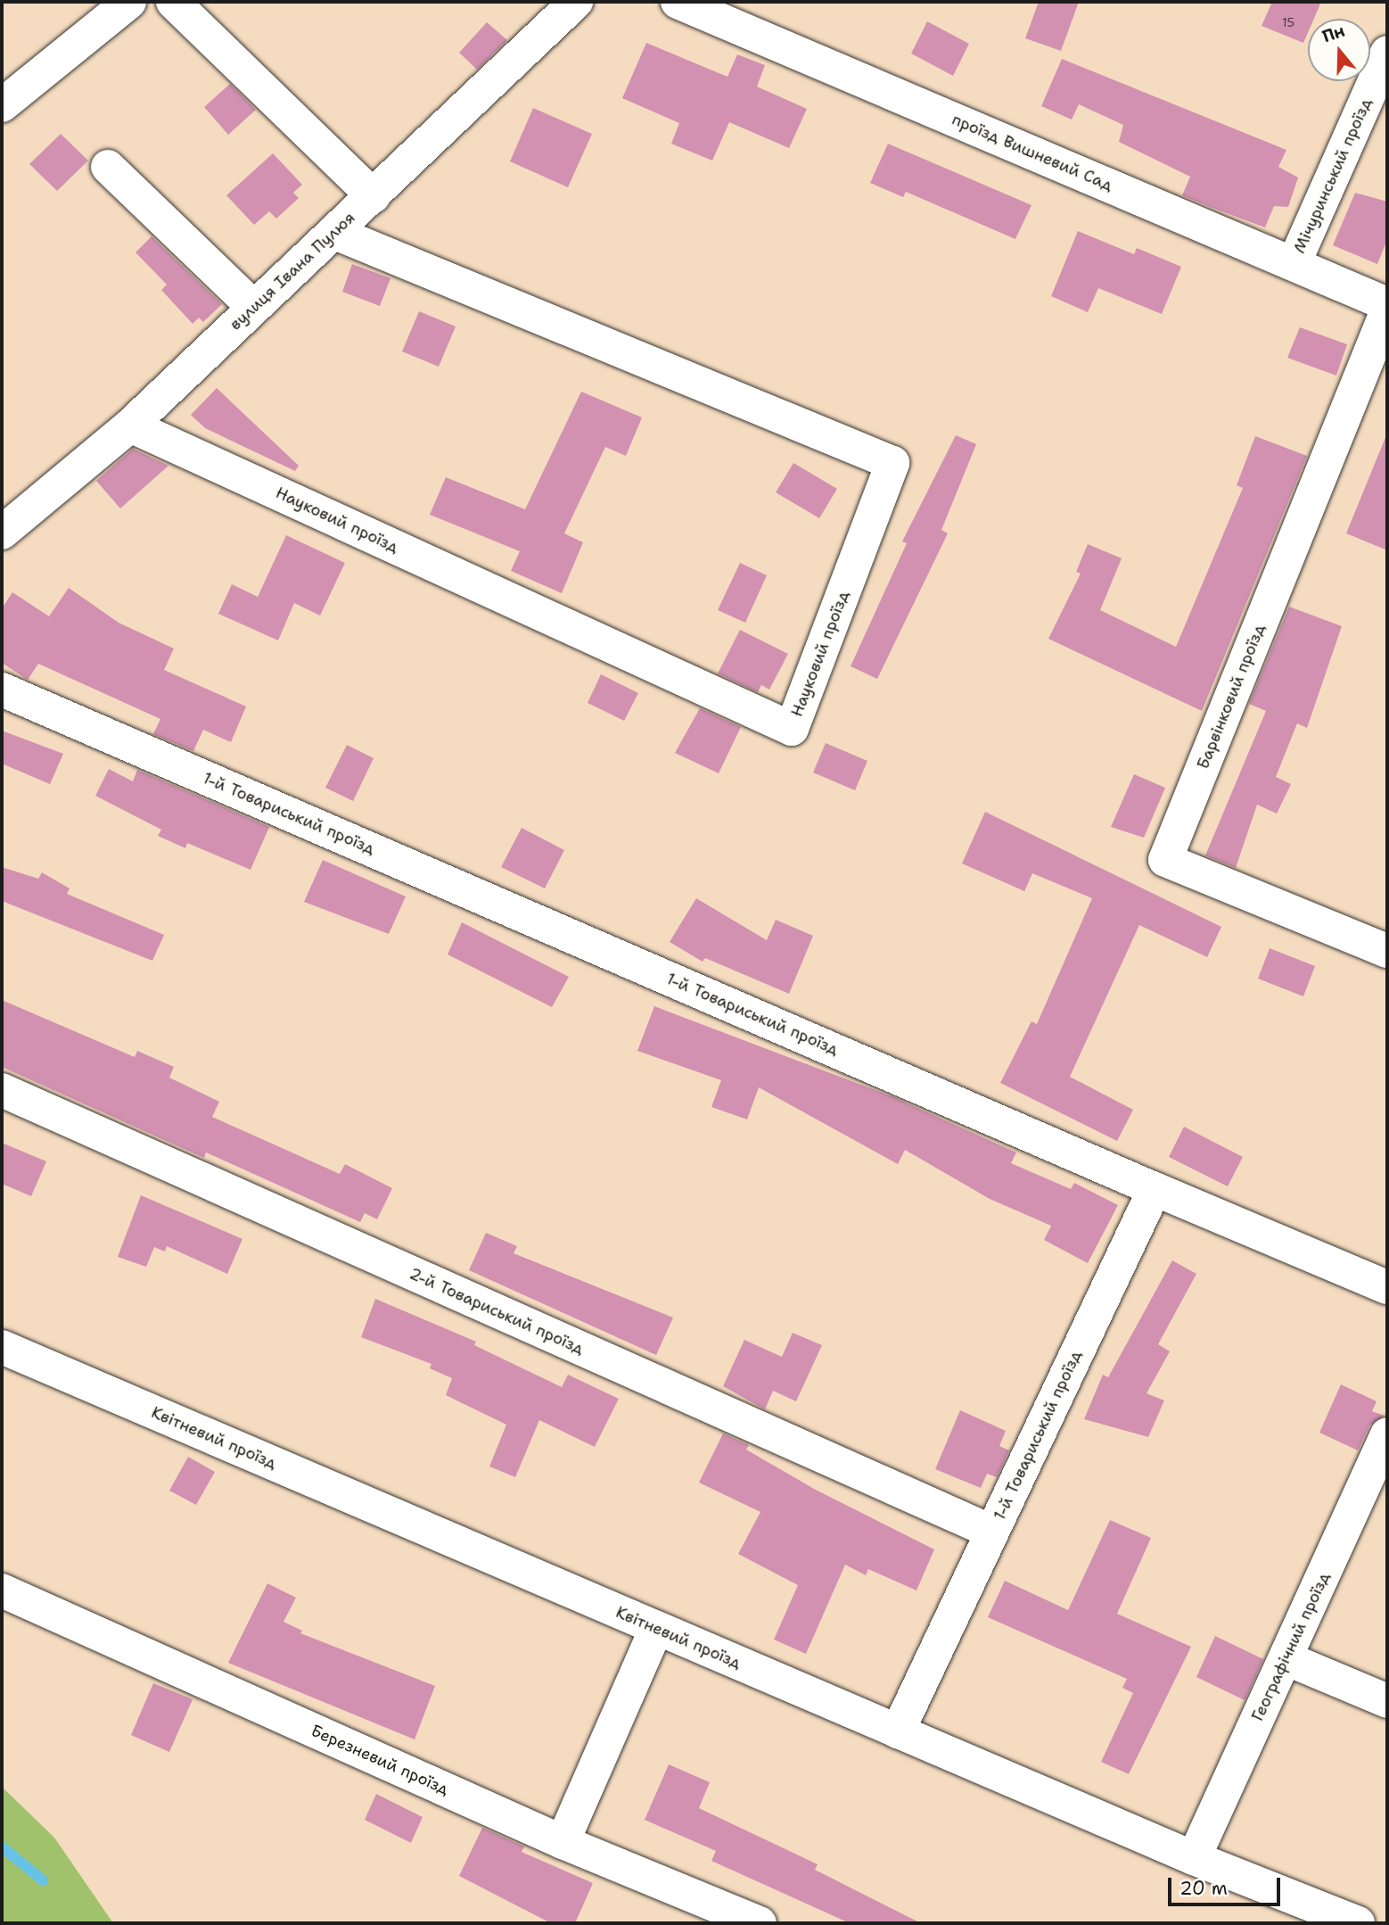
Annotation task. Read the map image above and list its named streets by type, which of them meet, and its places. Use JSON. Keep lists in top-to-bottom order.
{
  "streets": {
    "street": [
      "проїзд Вишневий Сад",
      "Мічуринський проїзд",
      "вулиця Івана Пулюя",
      "Науковий проїзд",
      "Барвінковий проїзд",
      "1-й Товариський проїзд",
      "2-й Товариський проїзд",
      "Квітневий проїзд",
      "Географічний проїзд",
      "Березневий проїзд"
    ]
  },
  "crossings": [
    ["проїзд Вишневий Сад", "Мічуринський проїзд"],
    ["вулиця Івана Пулюя", "Науковий проїзд"],
    ["1-й Товариський проїзд", "2-й Товариський проїзд"],
    ["1-й Товариський проїзд", "Квітневий проїзд"],
    ["Квітневий проїзд", "Географічний проїзд"]
  ],
  "house_numbers": ["15"],
  "scale_bar": "20 m",
  "north": "top"
}
